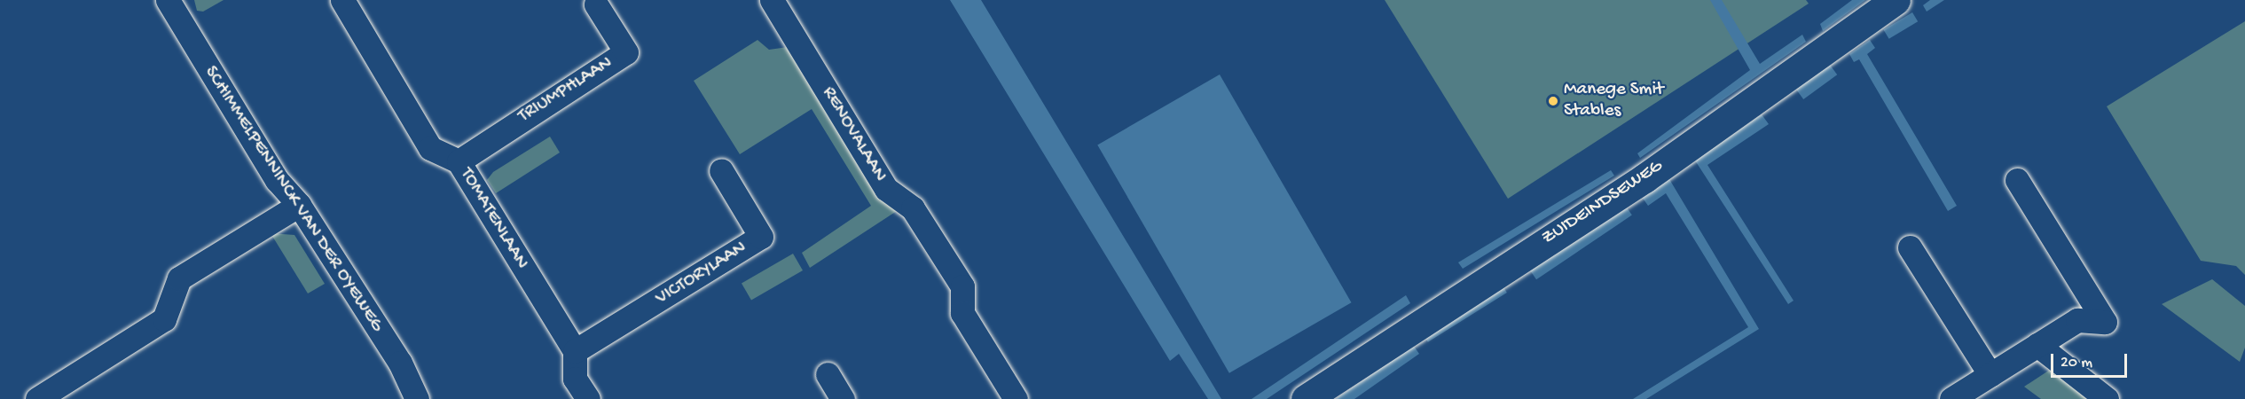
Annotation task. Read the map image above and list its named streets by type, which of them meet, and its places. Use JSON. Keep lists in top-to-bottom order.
{
  "streets": {
    "street": [
      "TRIUMPHLAAN",
      "RENOVALAAN",
      "SCHIMMELPENNINCK VAN DER OYEWEG",
      "ZUIDEINDSEWEG",
      "TOMATENLAAN",
      "VICTORYLAAN"
    ]
  },
  "crossings": [
    ["TRIUMPHLAAN", "TOMATENLAAN"],
    ["TOMATENLAAN", "VICTORYLAAN"]
  ],
  "places": ["Manege Smit Stables"],
  "scale_bar": "20 m"
}
